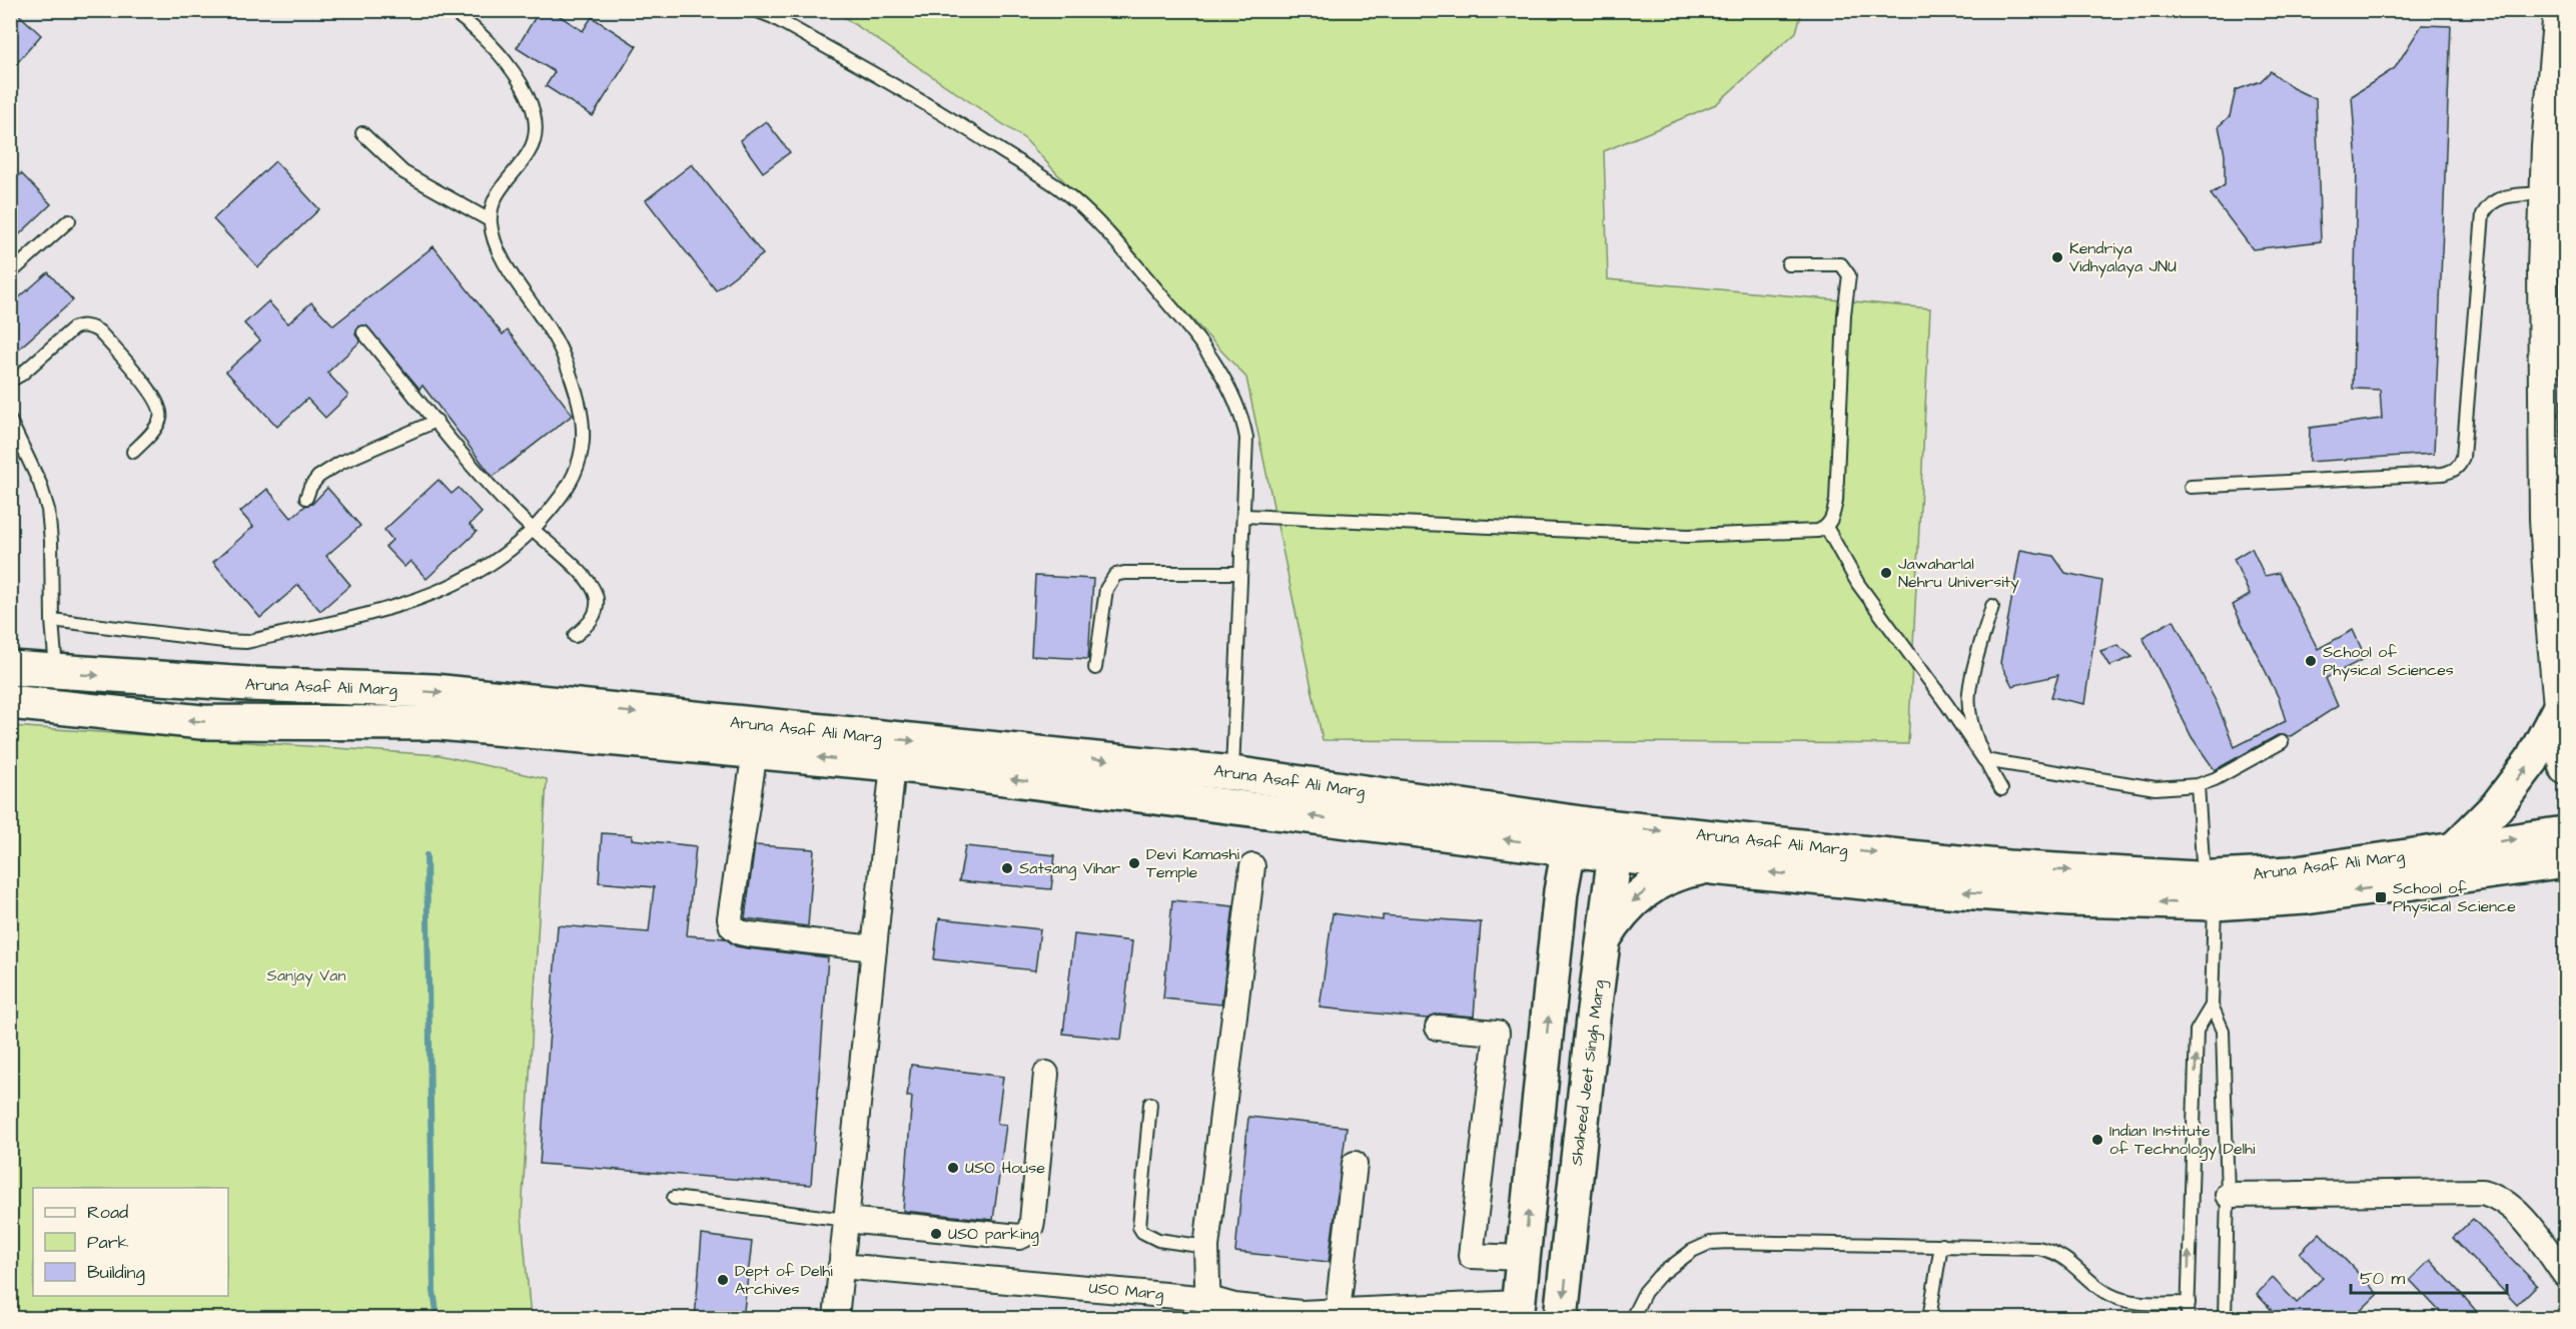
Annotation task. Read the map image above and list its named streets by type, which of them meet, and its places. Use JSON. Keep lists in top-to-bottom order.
{
  "streets": {
    "main road": ["Aruna Asaf Ali Marg", "Shaheed Jeet Singh Marg"],
    "street": ["USO Marg"]
  },
  "crossings": [
    ["Aruna Asaf Ali Marg", "Shaheed Jeet Singh Marg"]
  ],
  "parks": ["Sanjay Van"],
  "places": {
    "other": [
      "Kendriya Vidhyalaya JNU",
      "Jawaharlal Nehru University",
      "School of Physical Sciences",
      "Devi Kamashi Temple",
      "Satsang Vihar",
      "Indian Institute of Technology Delhi",
      "USO House",
      "USO parking",
      "Dept of Delhi Archives"
    ],
    "transit": ["School of Physical Science"]
  },
  "legend": ["Road", "Park", "Building"],
  "scale_bar": "50 m"
}
